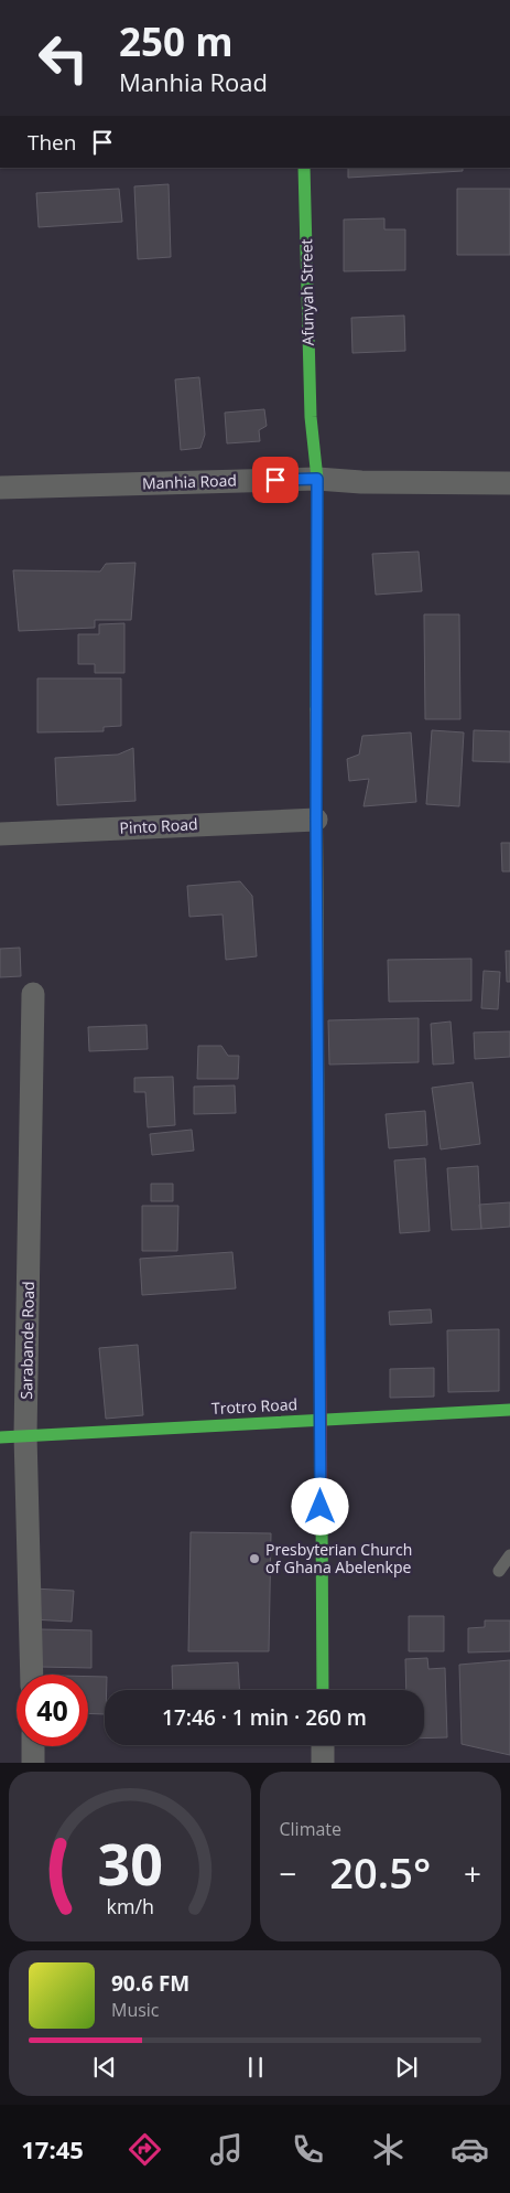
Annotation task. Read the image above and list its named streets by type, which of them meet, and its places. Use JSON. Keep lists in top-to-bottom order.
{
  "streets": {
    "street": [
      "Afunyah Street",
      "Manhia Road",
      "Pinto Road",
      "Sarabande Road",
      "Trotro Road"
    ]
  },
  "crossings": [
    ["Afunyah Street", "Manhia Road"],
    ["Afunyah Street", "Pinto Road"],
    ["Afunyah Street", "Trotro Road"],
    ["Sarabande Road", "Trotro Road"]
  ],
  "places": ["Presbyterian Church of Ghana Abelenkpe"],
  "page": {
    "turn": ["250 m", "Manhia Road"],
    "then": "Then",
    "limit": "40",
    "trip": "17:46 · 1 min · 260 m",
    "tile": "Climate",
    "heat": ["−", "20.5°", "+"],
    "song": ["90.6 FM", "Music"],
    "tabs": "17:45",
    "gauge": ["30", "km/h"]
  }
}
